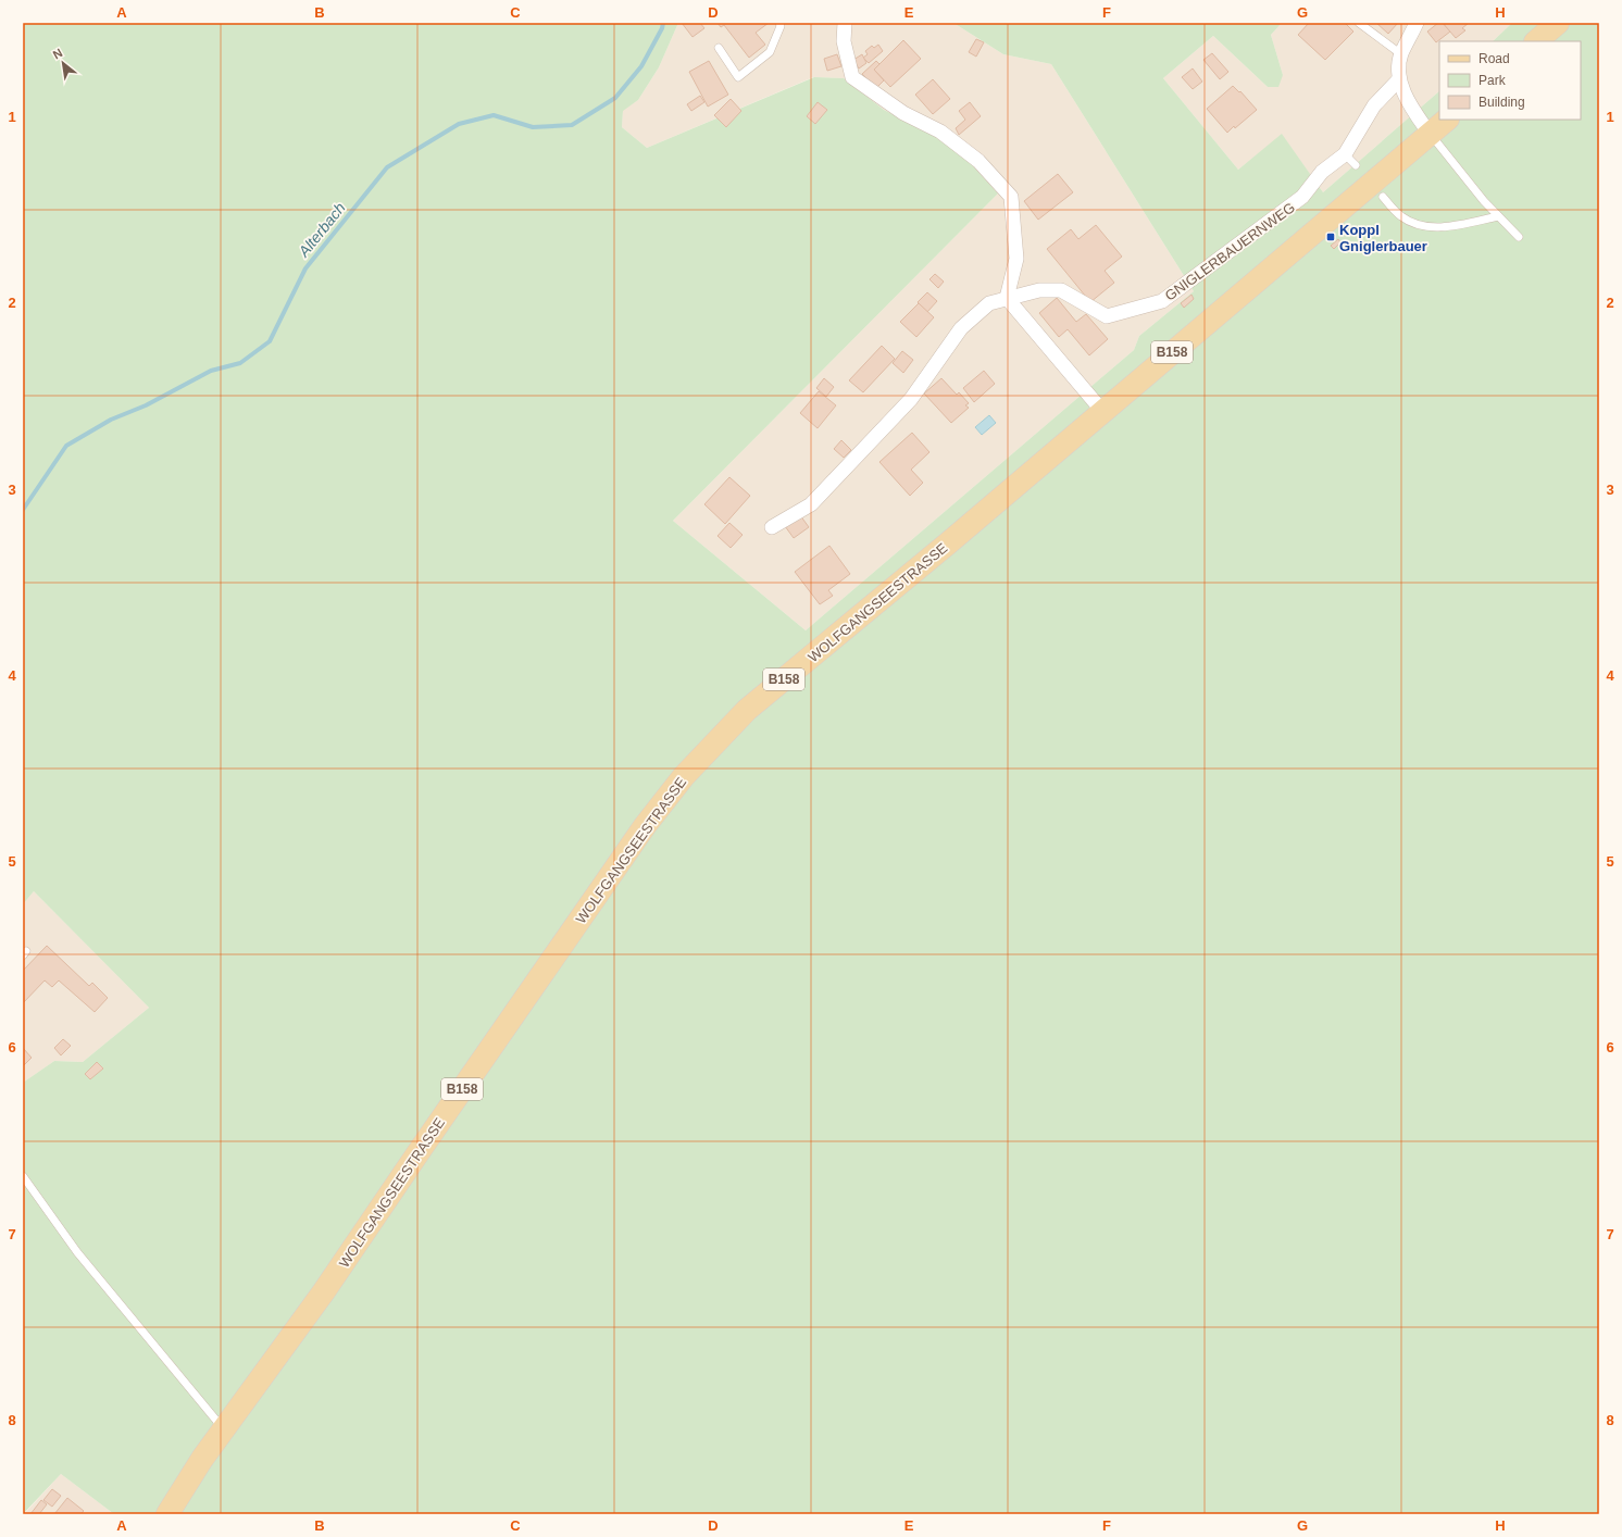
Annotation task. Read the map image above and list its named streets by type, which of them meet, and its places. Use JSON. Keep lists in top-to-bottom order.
{
  "streets": {
    "main road": ["B158", "WOLFGANGSEESTRASSE"],
    "street": ["GNIGLERBAUERNWEG"]
  },
  "water": ["Alterbach"],
  "places": {
    "transit": ["Koppl Gniglerbauer"]
  },
  "legend": ["Road", "Park", "Building"],
  "north": "top left",
  "grid": {
    "columns": [
      "A",
      "B",
      "C",
      "D",
      "E",
      "F",
      "G",
      "H"
    ],
    "rows": [
      "1",
      "2",
      "3",
      "4",
      "5",
      "6",
      "7",
      "8"
    ]
  }
}
